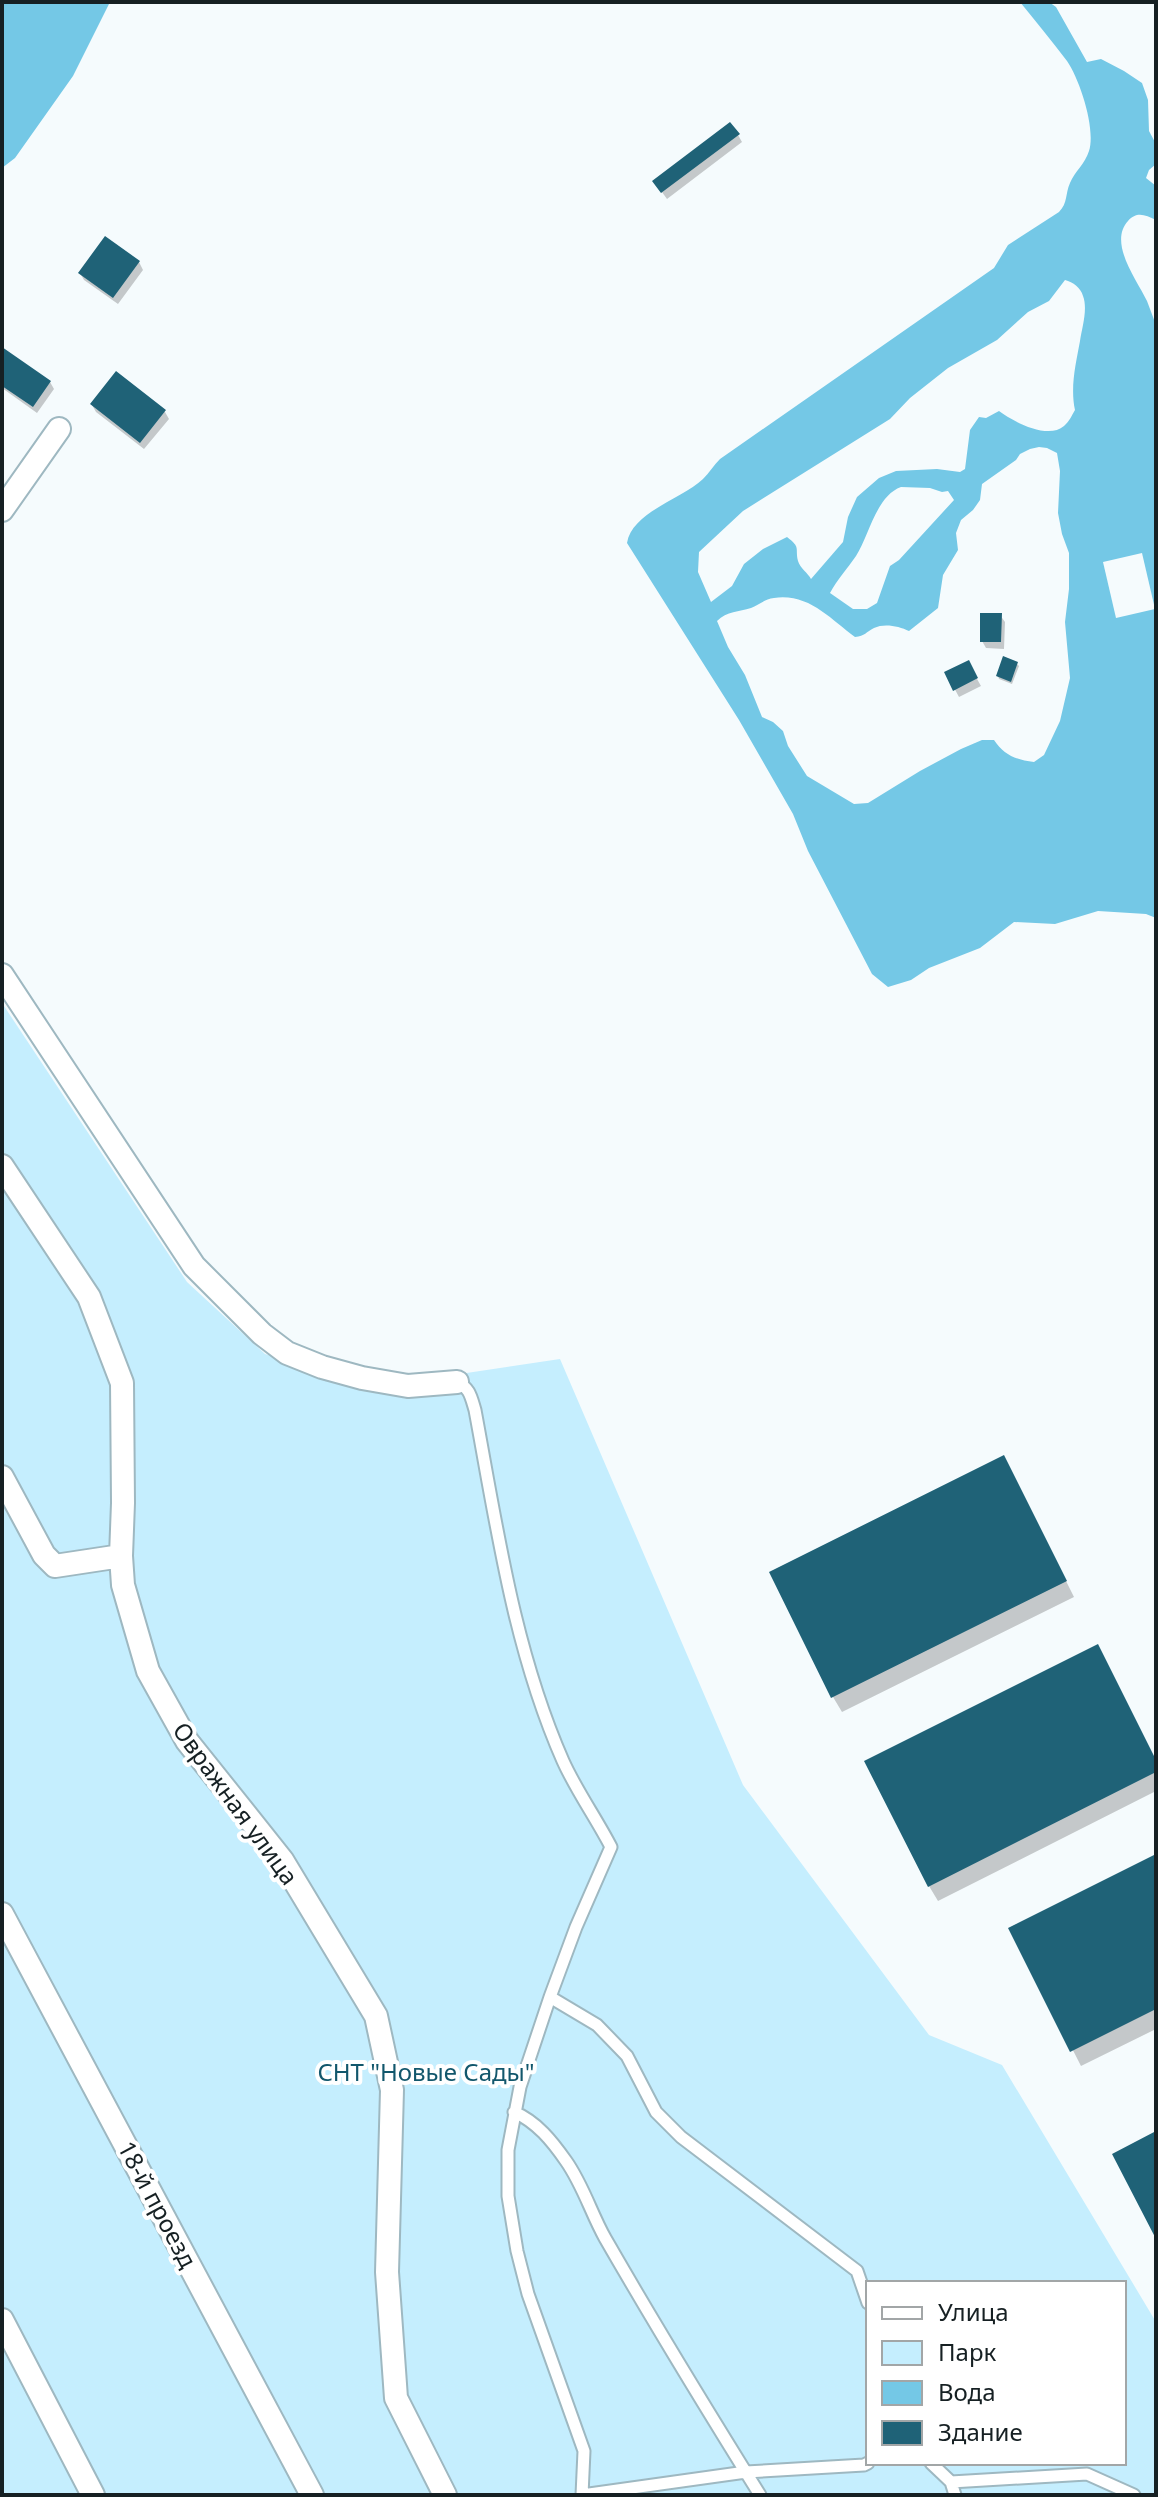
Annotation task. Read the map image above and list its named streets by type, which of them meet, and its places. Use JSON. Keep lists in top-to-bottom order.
{
  "streets": {
    "street": ["Овражная улица", "18-й проезд"]
  },
  "parks": ["СНТ \"Новые Сады\""],
  "legend": [
    "Улица",
    "Парк",
    "Вода",
    "Здание"
  ]
}
